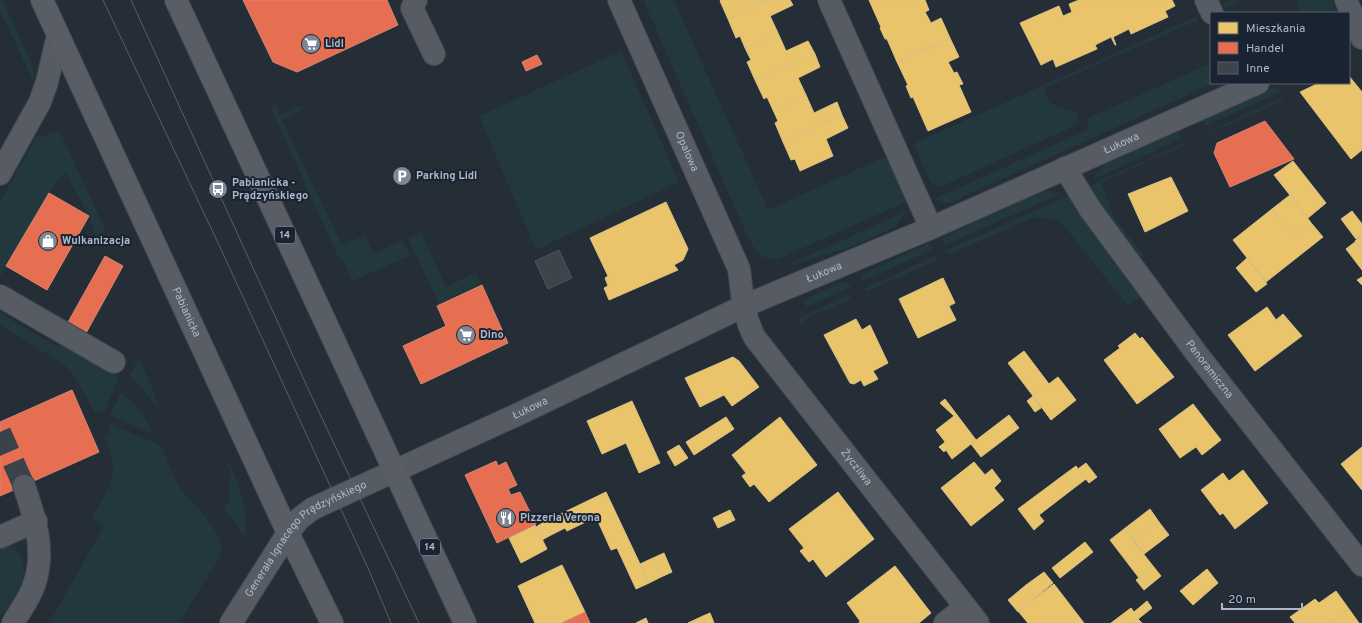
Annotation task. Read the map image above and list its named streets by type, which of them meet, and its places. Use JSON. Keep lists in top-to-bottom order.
{
  "streets": {
    "main road": ["14", "Pabianicka"],
    "street": [
      "Łukowa",
      "Opałowa",
      "Panoramiczna",
      "Życzliwa",
      "Generała Ignacego Prądzyńskiego"
    ]
  },
  "crossings": [
    ["Łukowa", "Opałowa"],
    ["Łukowa", "14"],
    ["Łukowa", "Panoramiczna"],
    ["Łukowa", "Życzliwa"],
    ["Łukowa", "Generała Ignacego Prądzyńskiego"],
    ["Opałowa", "Życzliwa"],
    ["14", "Generała Ignacego Prądzyńskiego"],
    ["Pabianicka", "Generała Ignacego Prądzyńskiego"]
  ],
  "places": {
    "supermarket": ["Lidl", "Dino"],
    "parking": ["Parking Lidl"],
    "bus stop": ["Pabianicka - Prądzyńskiego"],
    "shop": ["Wulkanizacja"],
    "restaurant": ["Pizzeria Verona"]
  },
  "legend": ["Mieszkania", "Handel", "Inne"],
  "scale_bar": "20 m"
}
